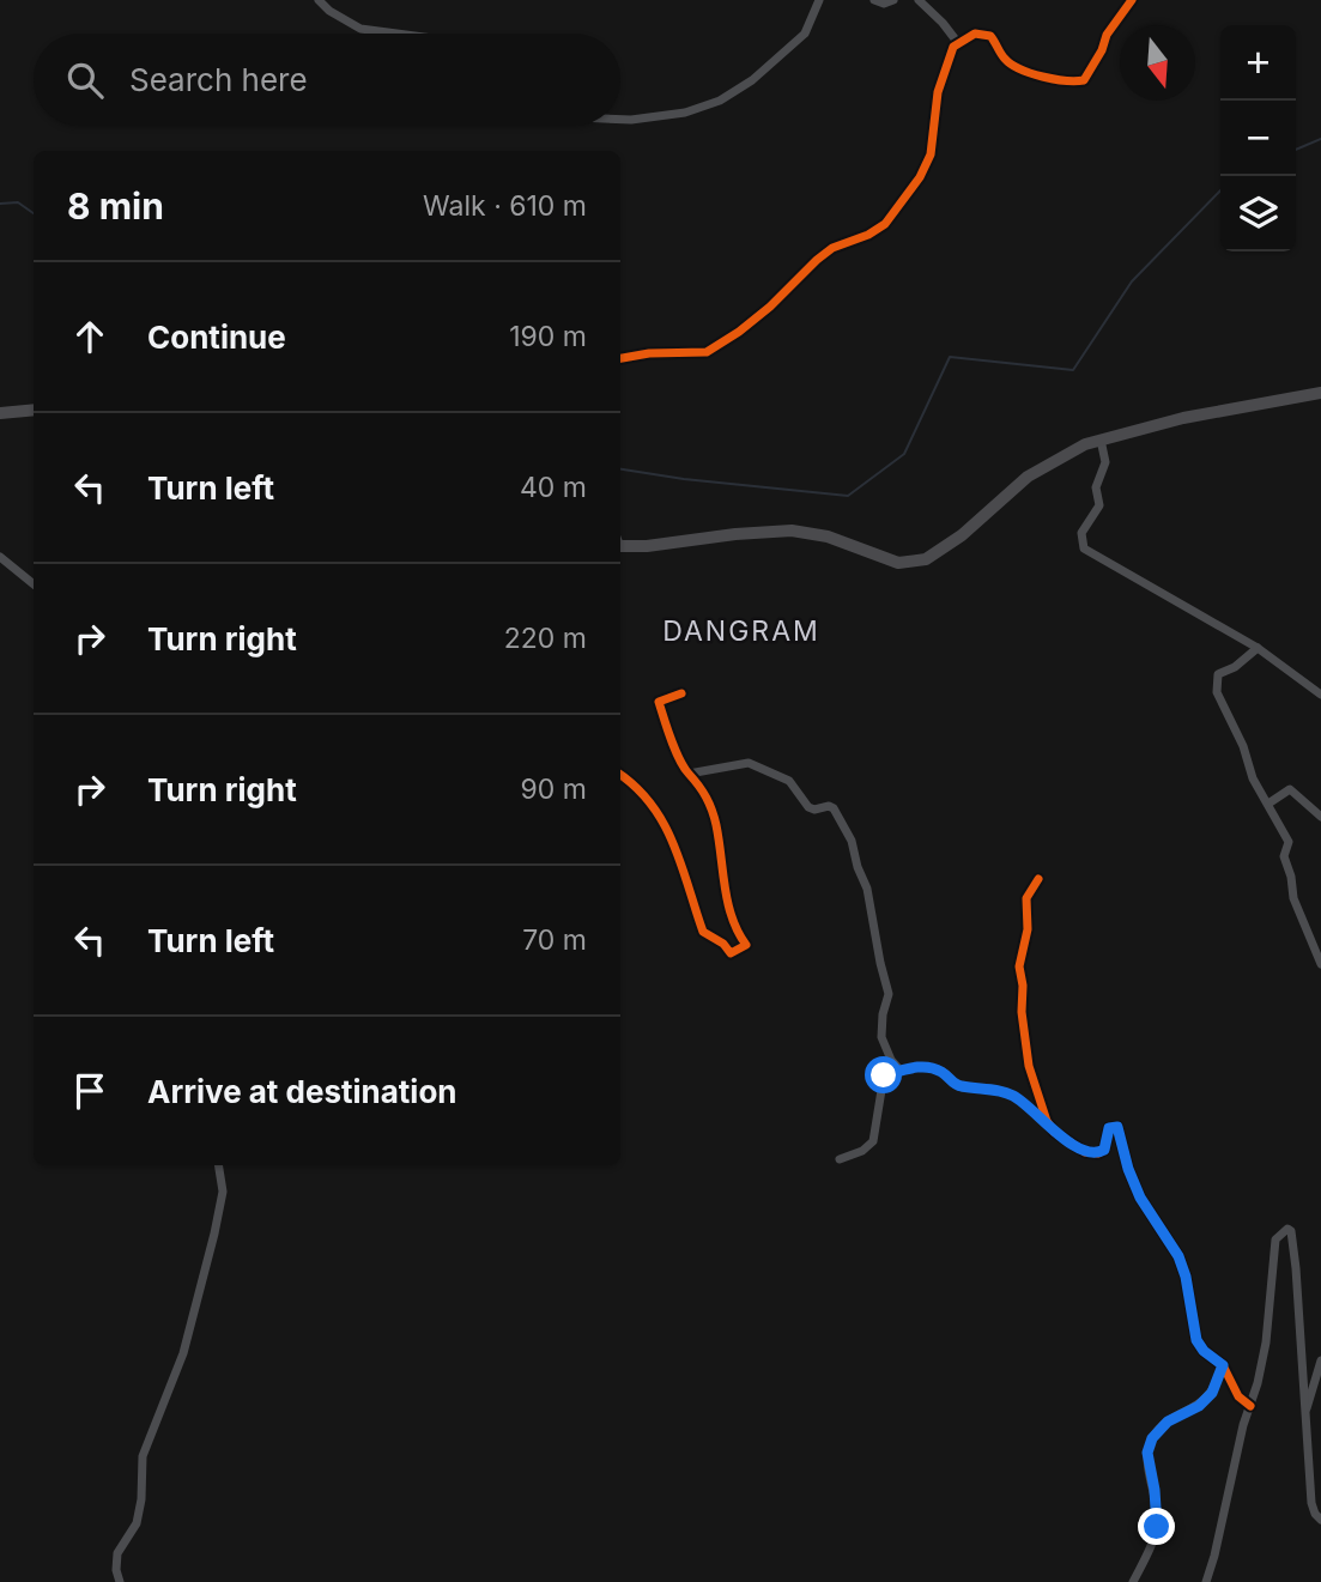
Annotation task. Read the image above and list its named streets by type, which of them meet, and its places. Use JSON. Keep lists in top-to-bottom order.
{
  "districts": ["DANGRAM"],
  "north": "bottom",
  "page": {
    "map_buttons": ["+", "−"],
    "search": "Search here",
    "heading": ["8 min", "Walk · 610 m"],
    "list": [
      ["Continue", "190 m"],
      ["Turn left", "40 m"],
      ["Turn right", "220 m"],
      ["Turn right", "90 m"],
      ["Turn left", "70 m"],
      "Arrive at destination"
    ]
  }
}
